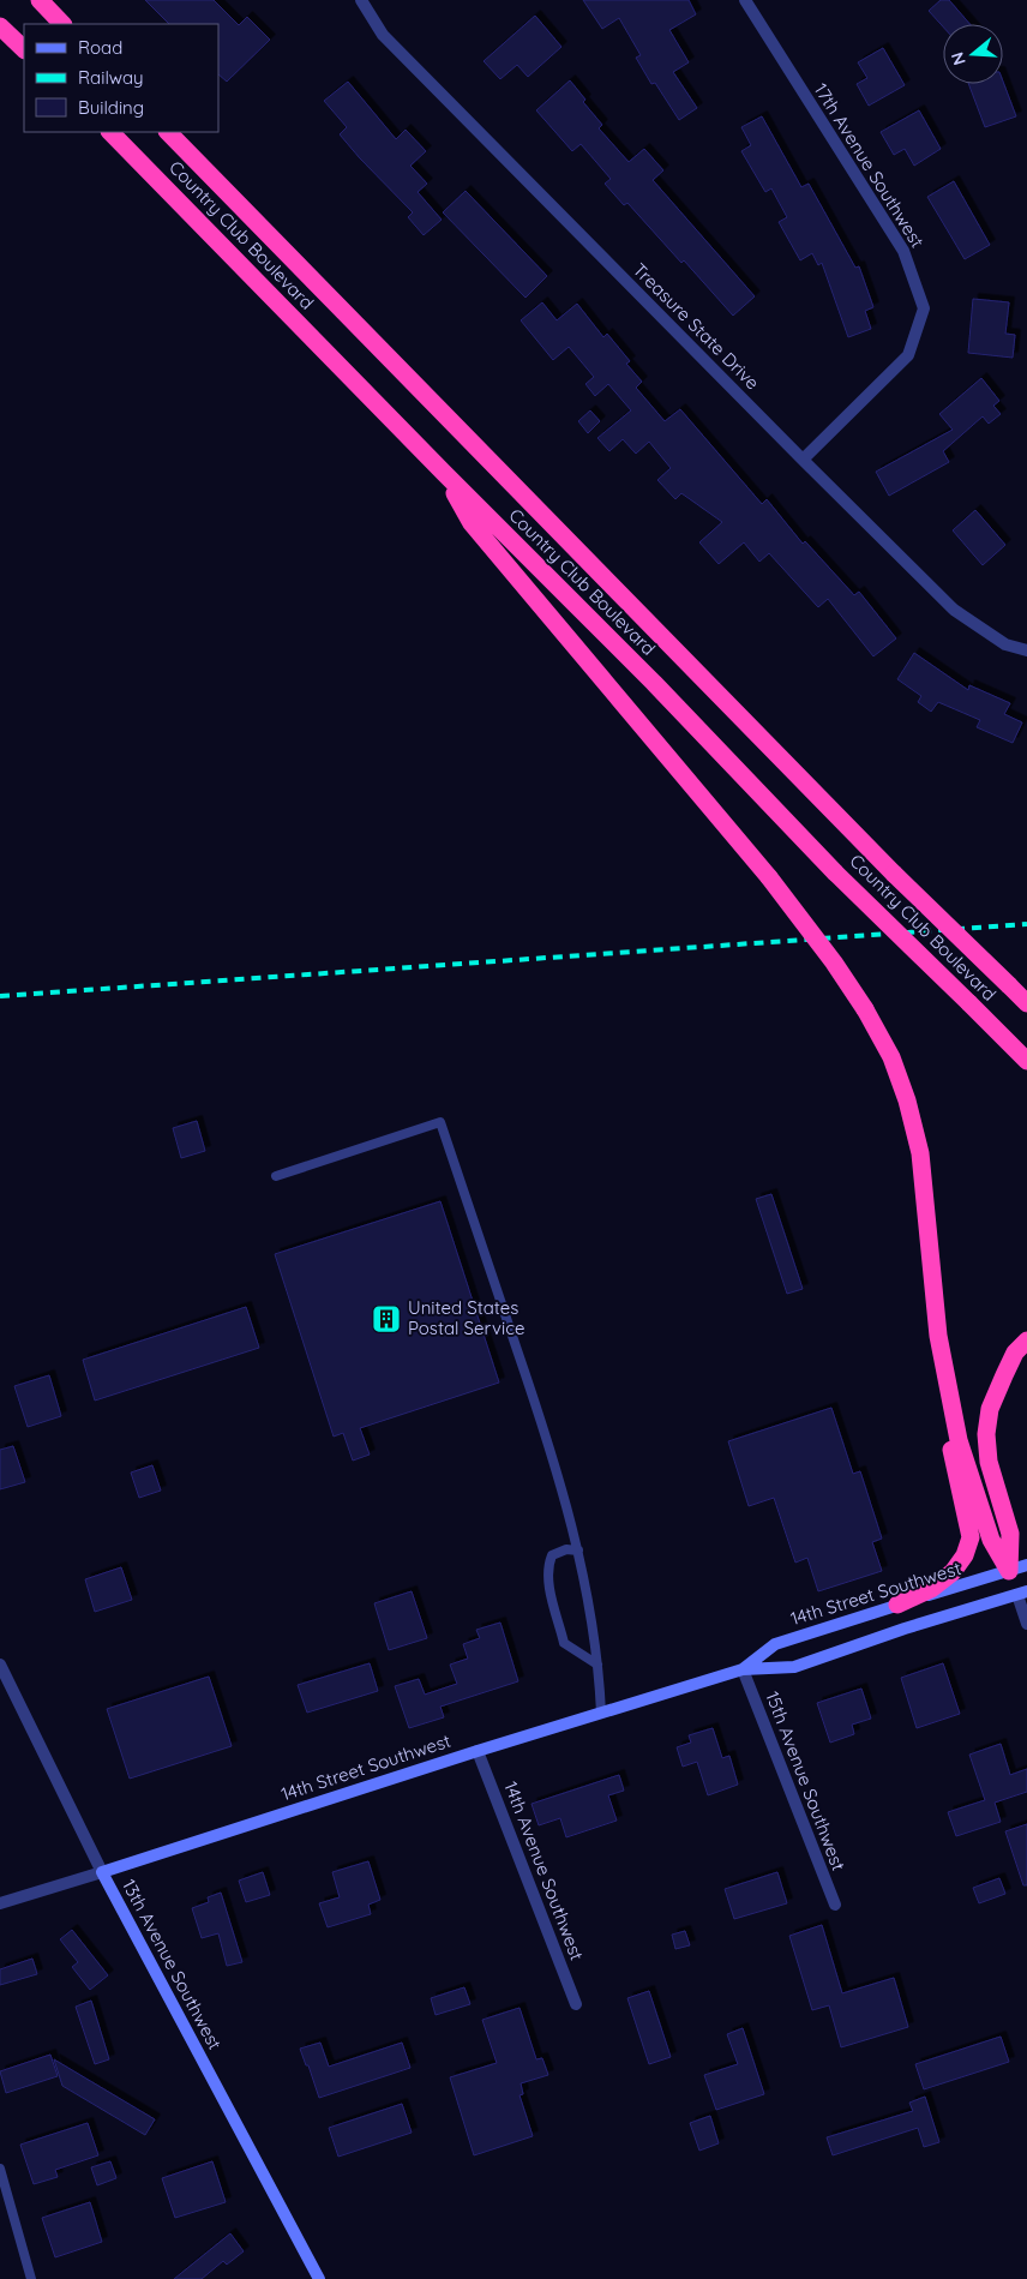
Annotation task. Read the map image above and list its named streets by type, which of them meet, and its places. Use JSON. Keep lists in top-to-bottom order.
{
  "streets": {
    "highway": ["Country Club Boulevard"],
    "street": [
      "17th Avenue Southwest",
      "Treasure State Drive",
      "14th Street Southwest",
      "15th Avenue Southwest",
      "14th Avenue Southwest",
      "13th Avenue Southwest"
    ]
  },
  "crossings": [
    ["17th Avenue Southwest", "Treasure State Drive"],
    ["14th Street Southwest", "15th Avenue Southwest"],
    ["14th Street Southwest", "14th Avenue Southwest"],
    ["14th Street Southwest", "13th Avenue Southwest"]
  ],
  "places": {
    "building": ["United States Postal Service"]
  },
  "legend": ["Road", "Railway", "Building"],
  "north": "left"
}
